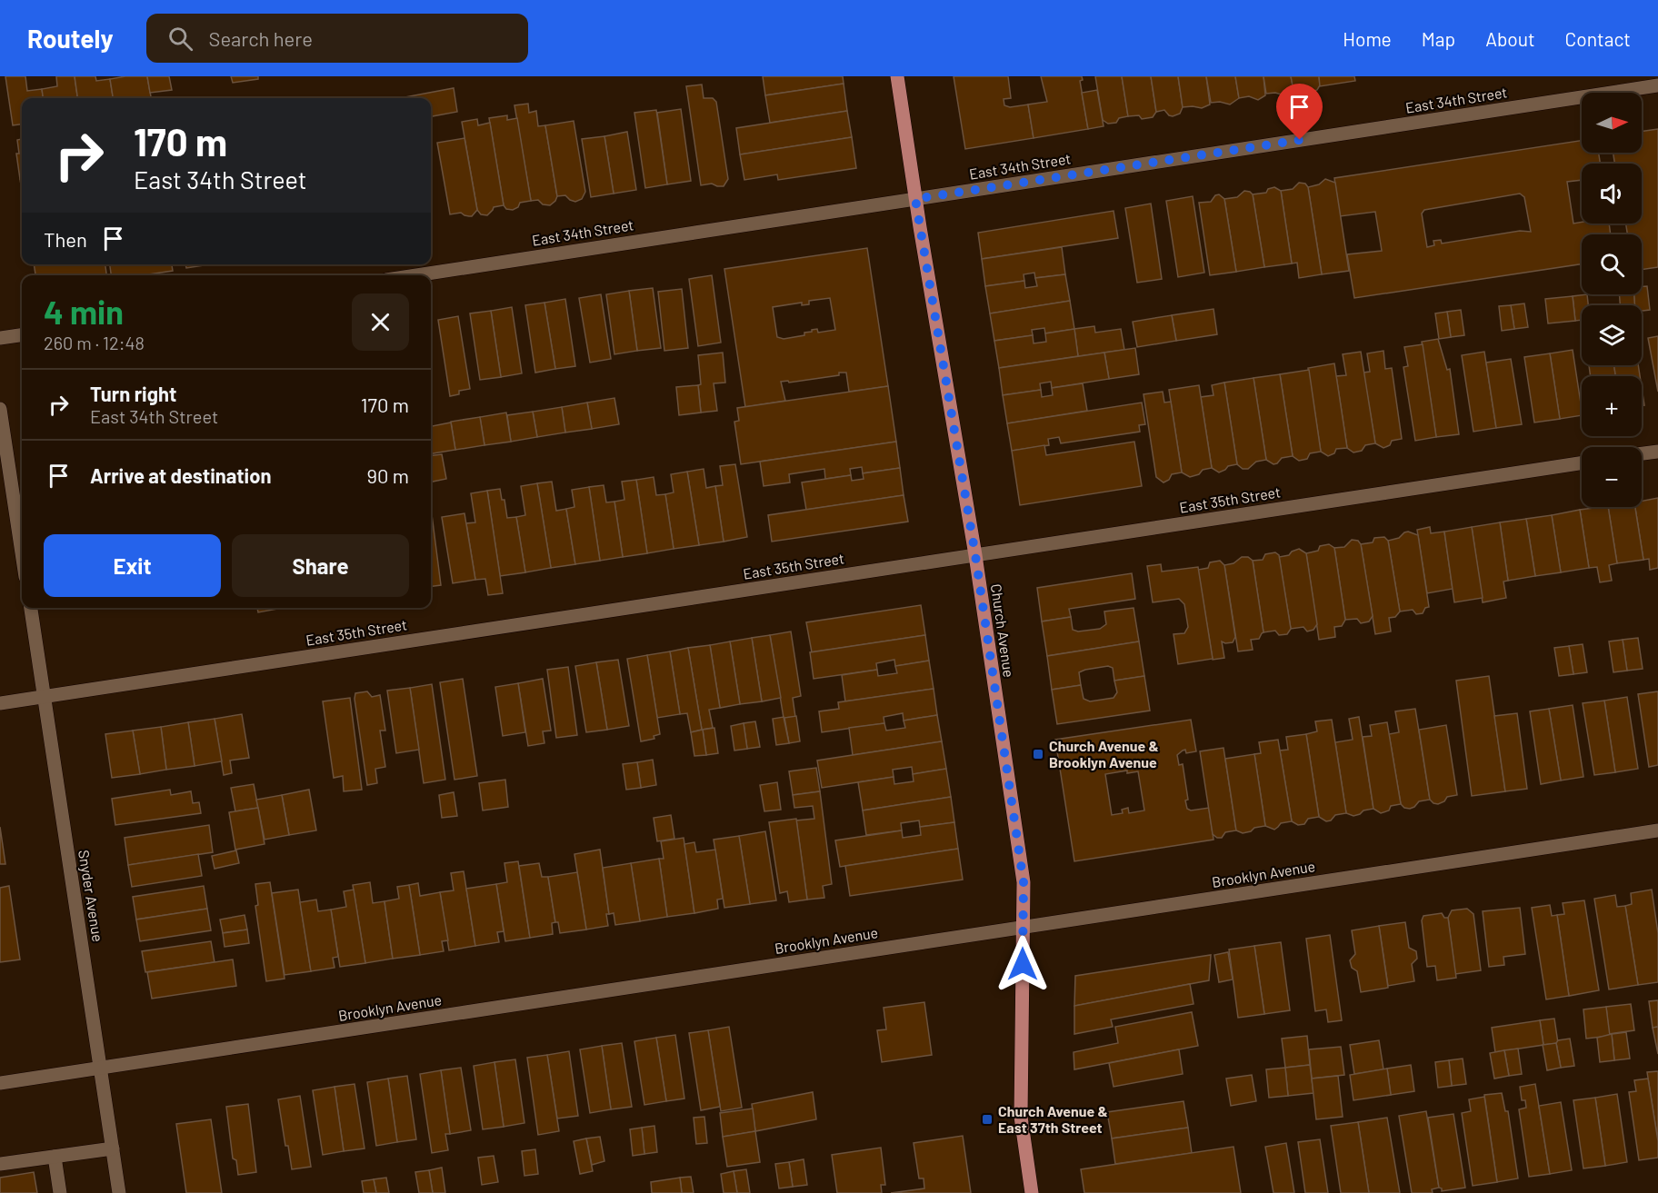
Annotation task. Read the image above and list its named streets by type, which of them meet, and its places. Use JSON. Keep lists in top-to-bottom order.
{
  "streets": {
    "main road": ["Church Avenue"],
    "street": [
      "East 34th Street",
      "East 35th Street",
      "Brooklyn Avenue",
      "Snyder Avenue"
    ]
  },
  "crossings": [
    ["East 34th Street", "Church Avenue"],
    ["East 35th Street", "Church Avenue"],
    ["East 35th Street", "Snyder Avenue"],
    ["Church Avenue", "Brooklyn Avenue"],
    ["Brooklyn Avenue", "Snyder Avenue"]
  ],
  "places": {
    "transit": ["Church Avenue & Brooklyn Avenue", "Church Avenue & East 37th Street"]
  },
  "north": "right",
  "page": {
    "header": "Routely",
    "search": "Search here",
    "nav": [
      "Home",
      "Map",
      "About",
      "Contact"
    ],
    "map_buttons": ["+", "−"],
    "turn": ["170 m", "East 34th Street"],
    "then": "Then",
    "heading": ["4 min", "260 m · 12:48"],
    "list": [
      {
        "name": "Turn right",
        "note": "East 34th Street",
        "value": "170 m"
      },
      {
        "name": "Arrive at destination",
        "value": "90 m"
      }
    ],
    "buttons": ["Exit", "Share"]
  }
}
